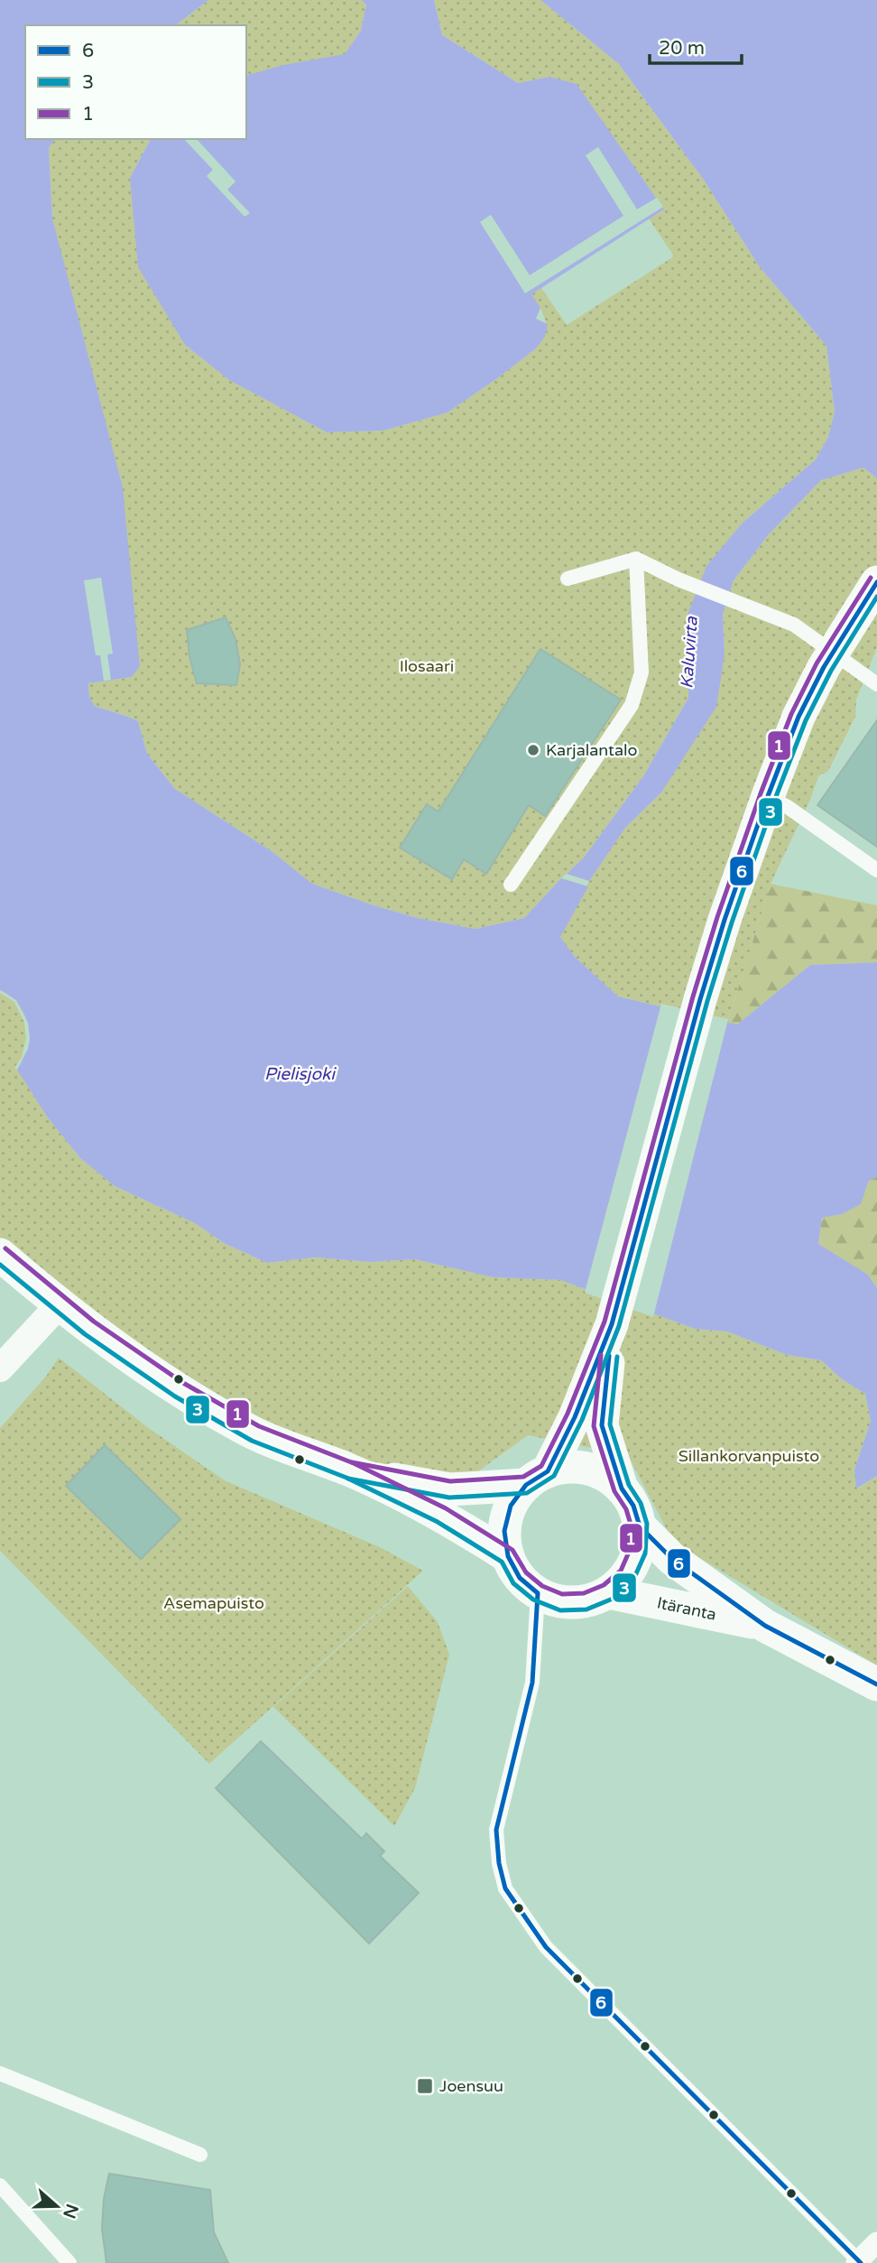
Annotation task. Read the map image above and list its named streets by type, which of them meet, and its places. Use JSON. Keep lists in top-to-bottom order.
{
  "streets": {
    "street": ["Itäranta"]
  },
  "water": ["Kaluvirta", "Pielisjoki"],
  "parks": ["Ilosaari", "Sillankorvanpuisto", "Asemapuisto"],
  "places": {
    "other": ["Karjalantalo"],
    "transit": ["Joensuu"]
  },
  "lines": ["transit line 1", "transit line 6", "transit line 3"],
  "legend": ["6", "3", "1"],
  "scale_bar": "20 m",
  "north": "right"
}
